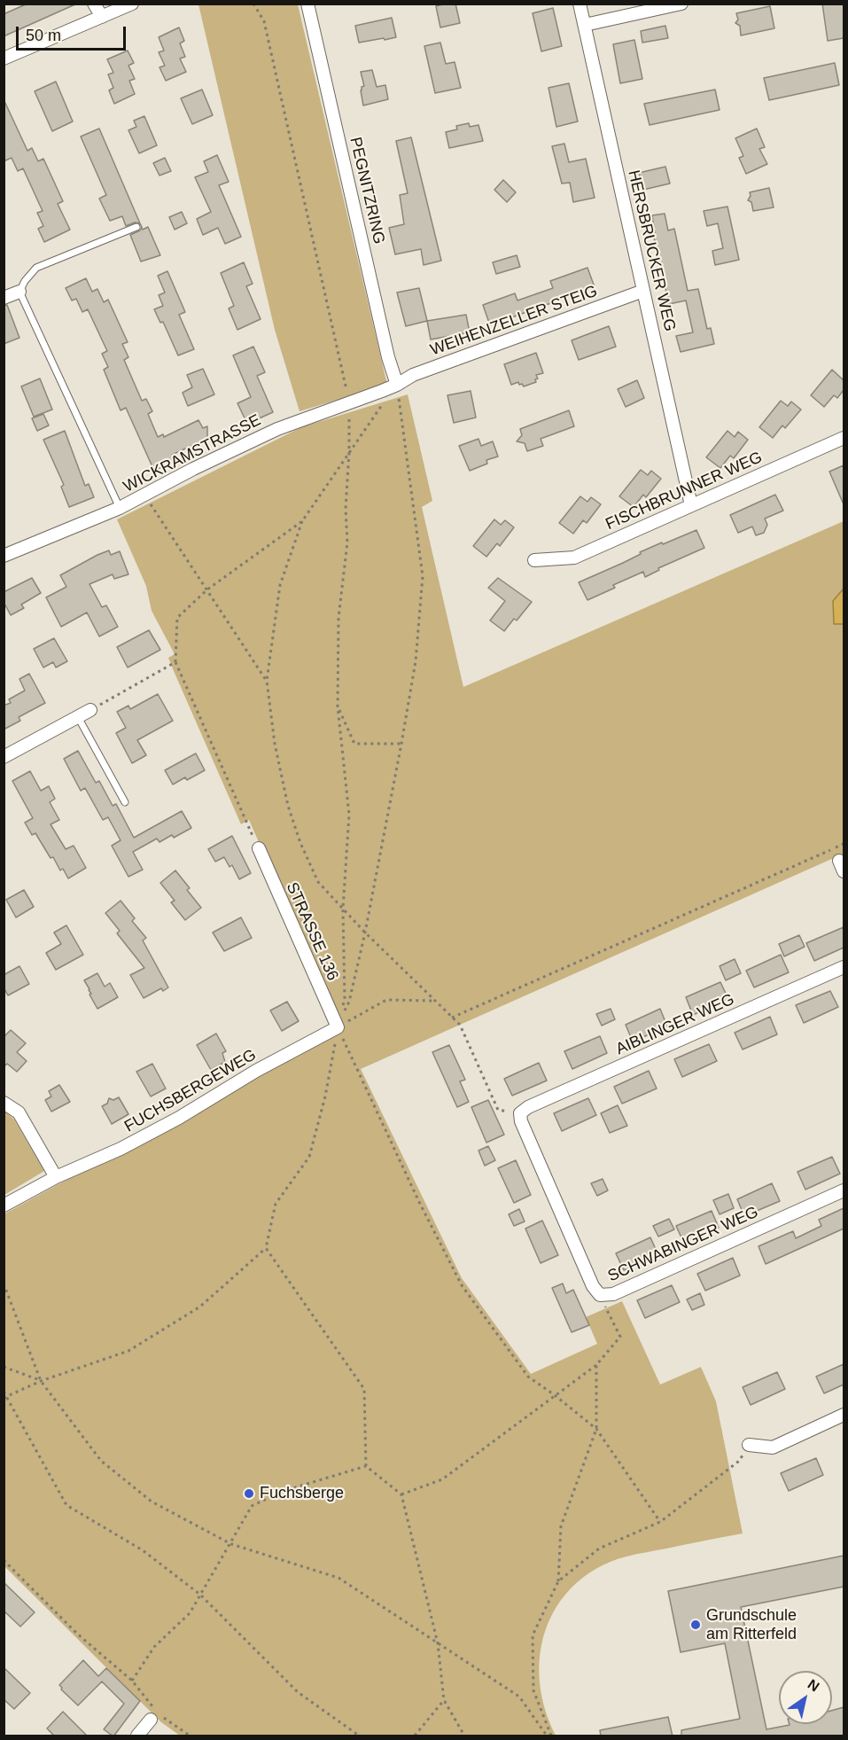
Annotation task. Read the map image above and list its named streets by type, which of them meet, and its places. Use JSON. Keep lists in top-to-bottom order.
{
  "streets": {
    "street": [
      "PEGNITZRING",
      "HERSBRUCKER WEG",
      "WEIHENZELLER STEIG",
      "WICKRAMSTRASSE",
      "FISCHBRUNNER WEG",
      "STRASSE 136",
      "AIBLINGER WEG",
      "FUCHSBERGEWEG",
      "SCHWABINGER WEG"
    ]
  },
  "crossings": [
    ["PEGNITZRING", "WEIHENZELLER STEIG"],
    ["PEGNITZRING", "WICKRAMSTRASSE"],
    ["HERSBRUCKER WEG", "WEIHENZELLER STEIG"],
    ["HERSBRUCKER WEG", "FISCHBRUNNER WEG"],
    ["WEIHENZELLER STEIG", "WICKRAMSTRASSE"],
    ["STRASSE 136", "FUCHSBERGEWEG"],
    ["AIBLINGER WEG", "SCHWABINGER WEG"]
  ],
  "places": ["Fuchsberge", "Grundschule am Ritterfeld"],
  "scale_bar": "50 m",
  "north": "top right"
}
